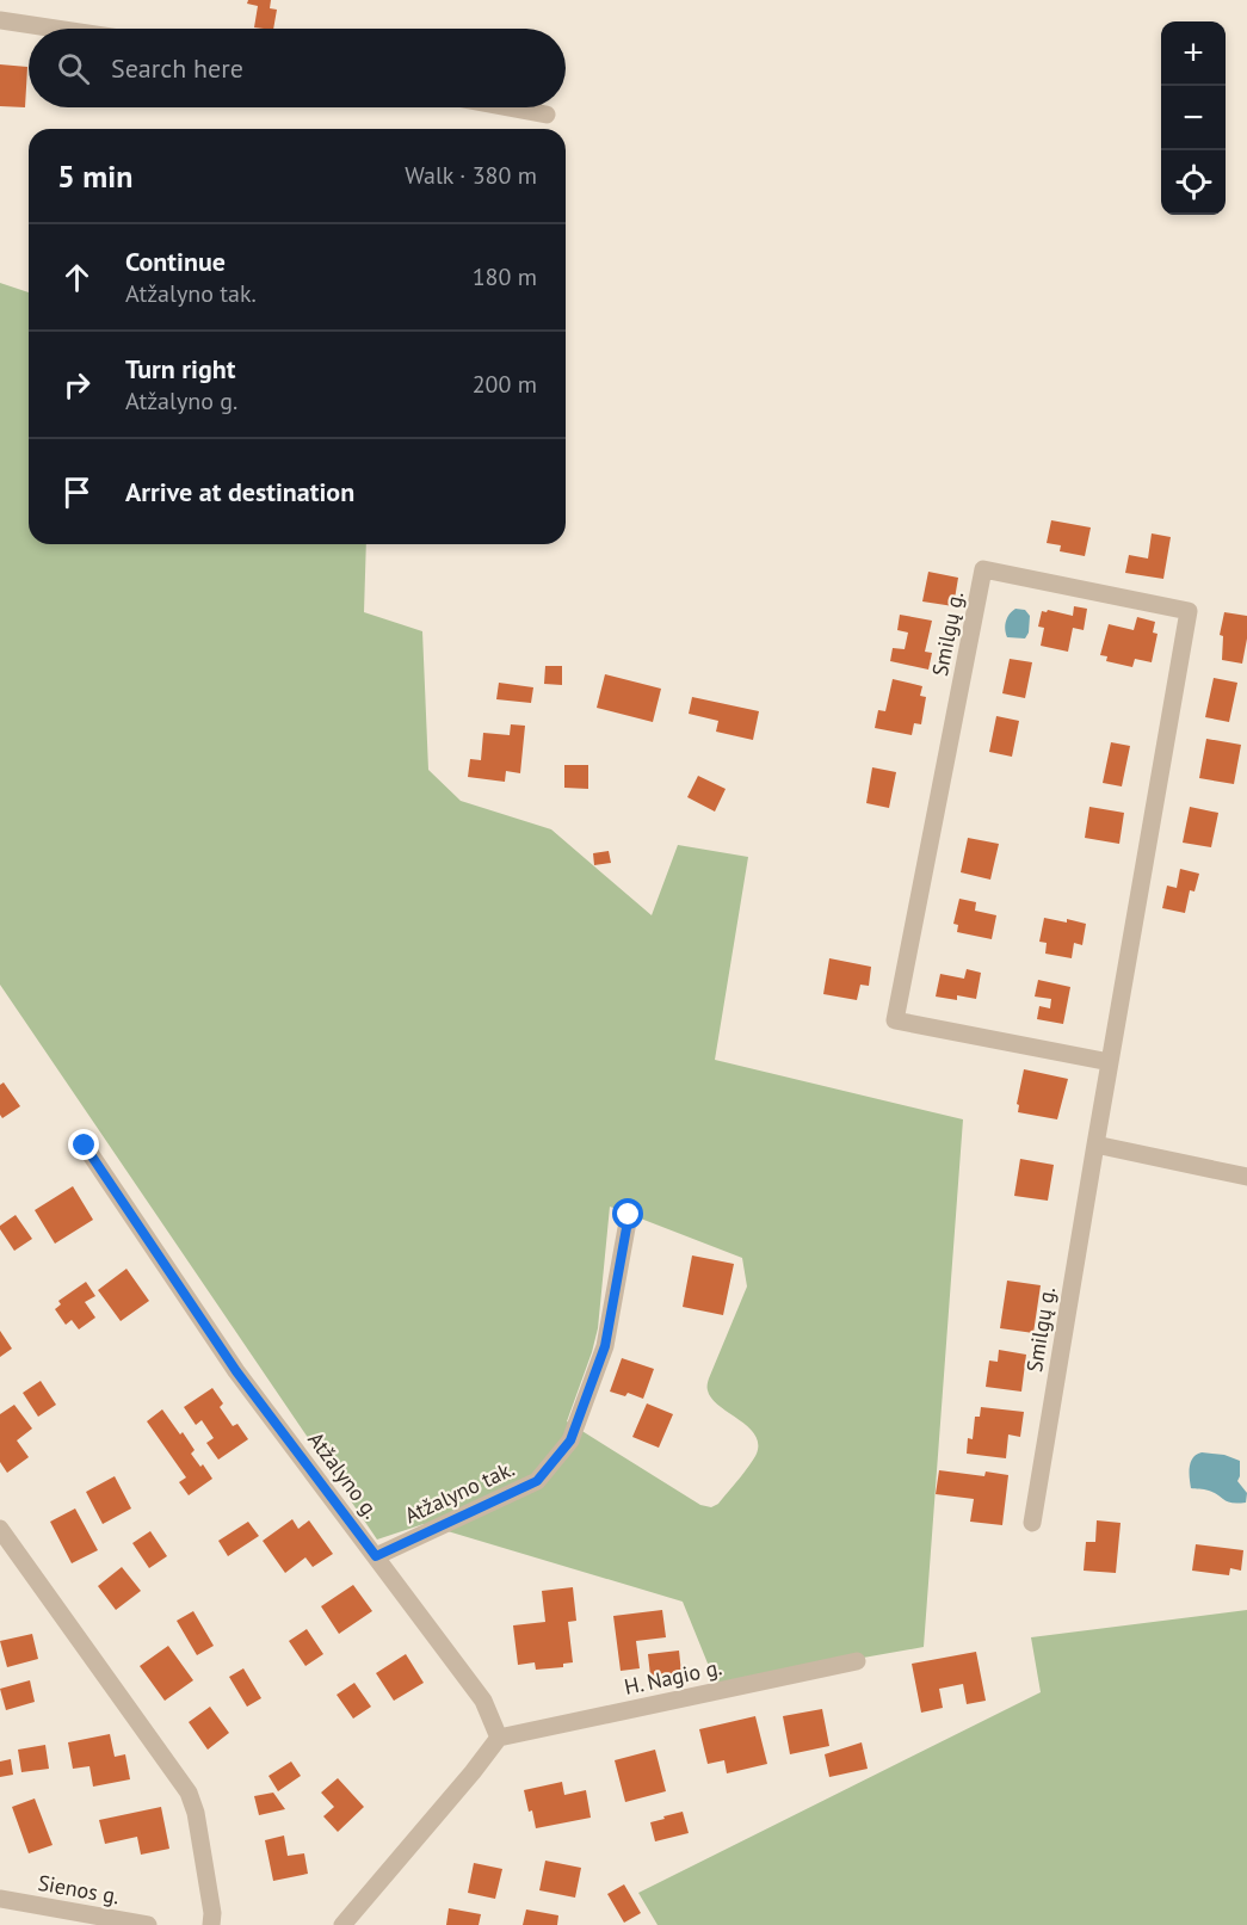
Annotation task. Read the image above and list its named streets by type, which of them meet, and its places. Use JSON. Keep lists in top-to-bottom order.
{
  "streets": {
    "street": [
      "Smilgų g.",
      "Atžalyno g.",
      "Atžalyno tak.",
      "H. Nagio g.",
      "Sienos g."
    ]
  },
  "crossings": [
    ["Atžalyno g.", "Atžalyno tak."],
    ["Atžalyno g.", "H. Nagio g."]
  ],
  "page": {
    "map_buttons": ["+", "−"],
    "search": "Search here",
    "heading": ["5 min", "Walk · 380 m"],
    "list": [
      ["Continue", "Atžalyno tak.", "180 m"],
      ["Turn right", "Atžalyno g.", "200 m"],
      "Arrive at destination"
    ]
  }
}
